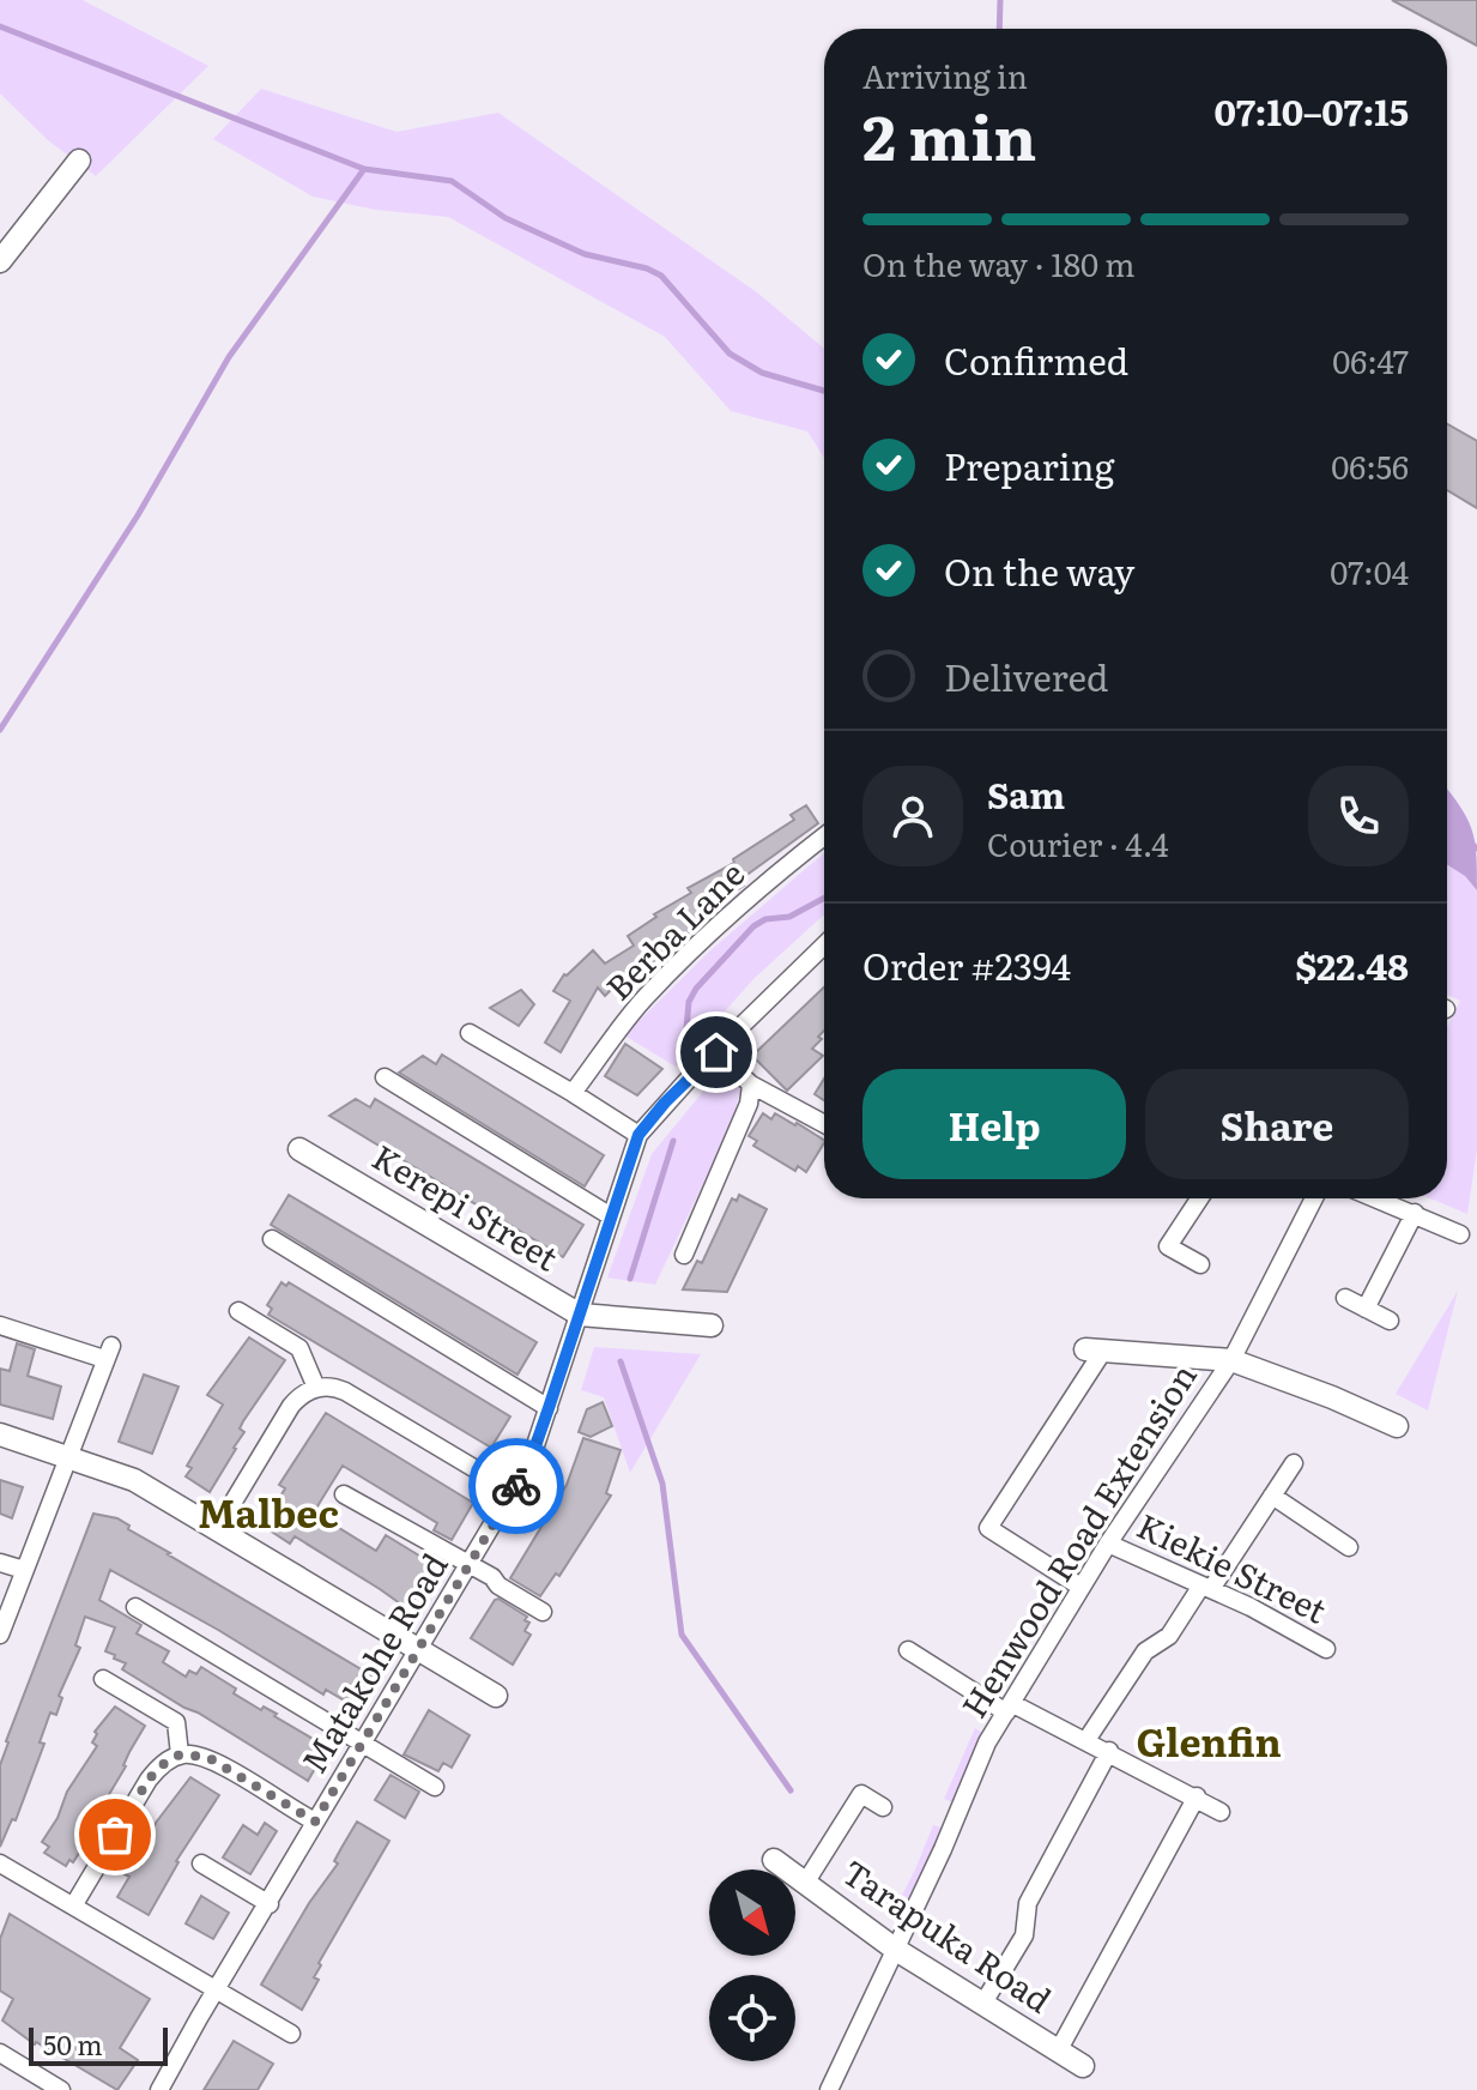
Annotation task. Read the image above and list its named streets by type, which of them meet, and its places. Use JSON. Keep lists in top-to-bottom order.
{
  "streets": {
    "street": [
      "Berba Lane",
      "Kerepi Street",
      "Henwood Road Extension",
      "Kiekie Street",
      "Matakohe Road",
      "Tarapuka Road"
    ]
  },
  "crossings": [
    ["Kerepi Street", "Matakohe Road"],
    ["Henwood Road Extension", "Kiekie Street"],
    ["Henwood Road Extension", "Tarapuka Road"]
  ],
  "districts": ["Malbec", "Glenfin"],
  "scale_bar": "50 m",
  "north": "bottom right",
  "page": {
    "heading": ["2 min", "Arriving in", "07:10–07:15"],
    "panel": [
      "Sam",
      "Courier · 4.4",
      "Order #2394",
      "$22.48"
    ],
    "bar": "On the way · 180 m",
    "list": [
      ["Confirmed", "06:47"],
      ["Preparing", "06:56"],
      ["On the way", "07:04"],
      "Delivered"
    ],
    "buttons": ["Help", "Share"],
    "scale": "50 m"
  }
}
